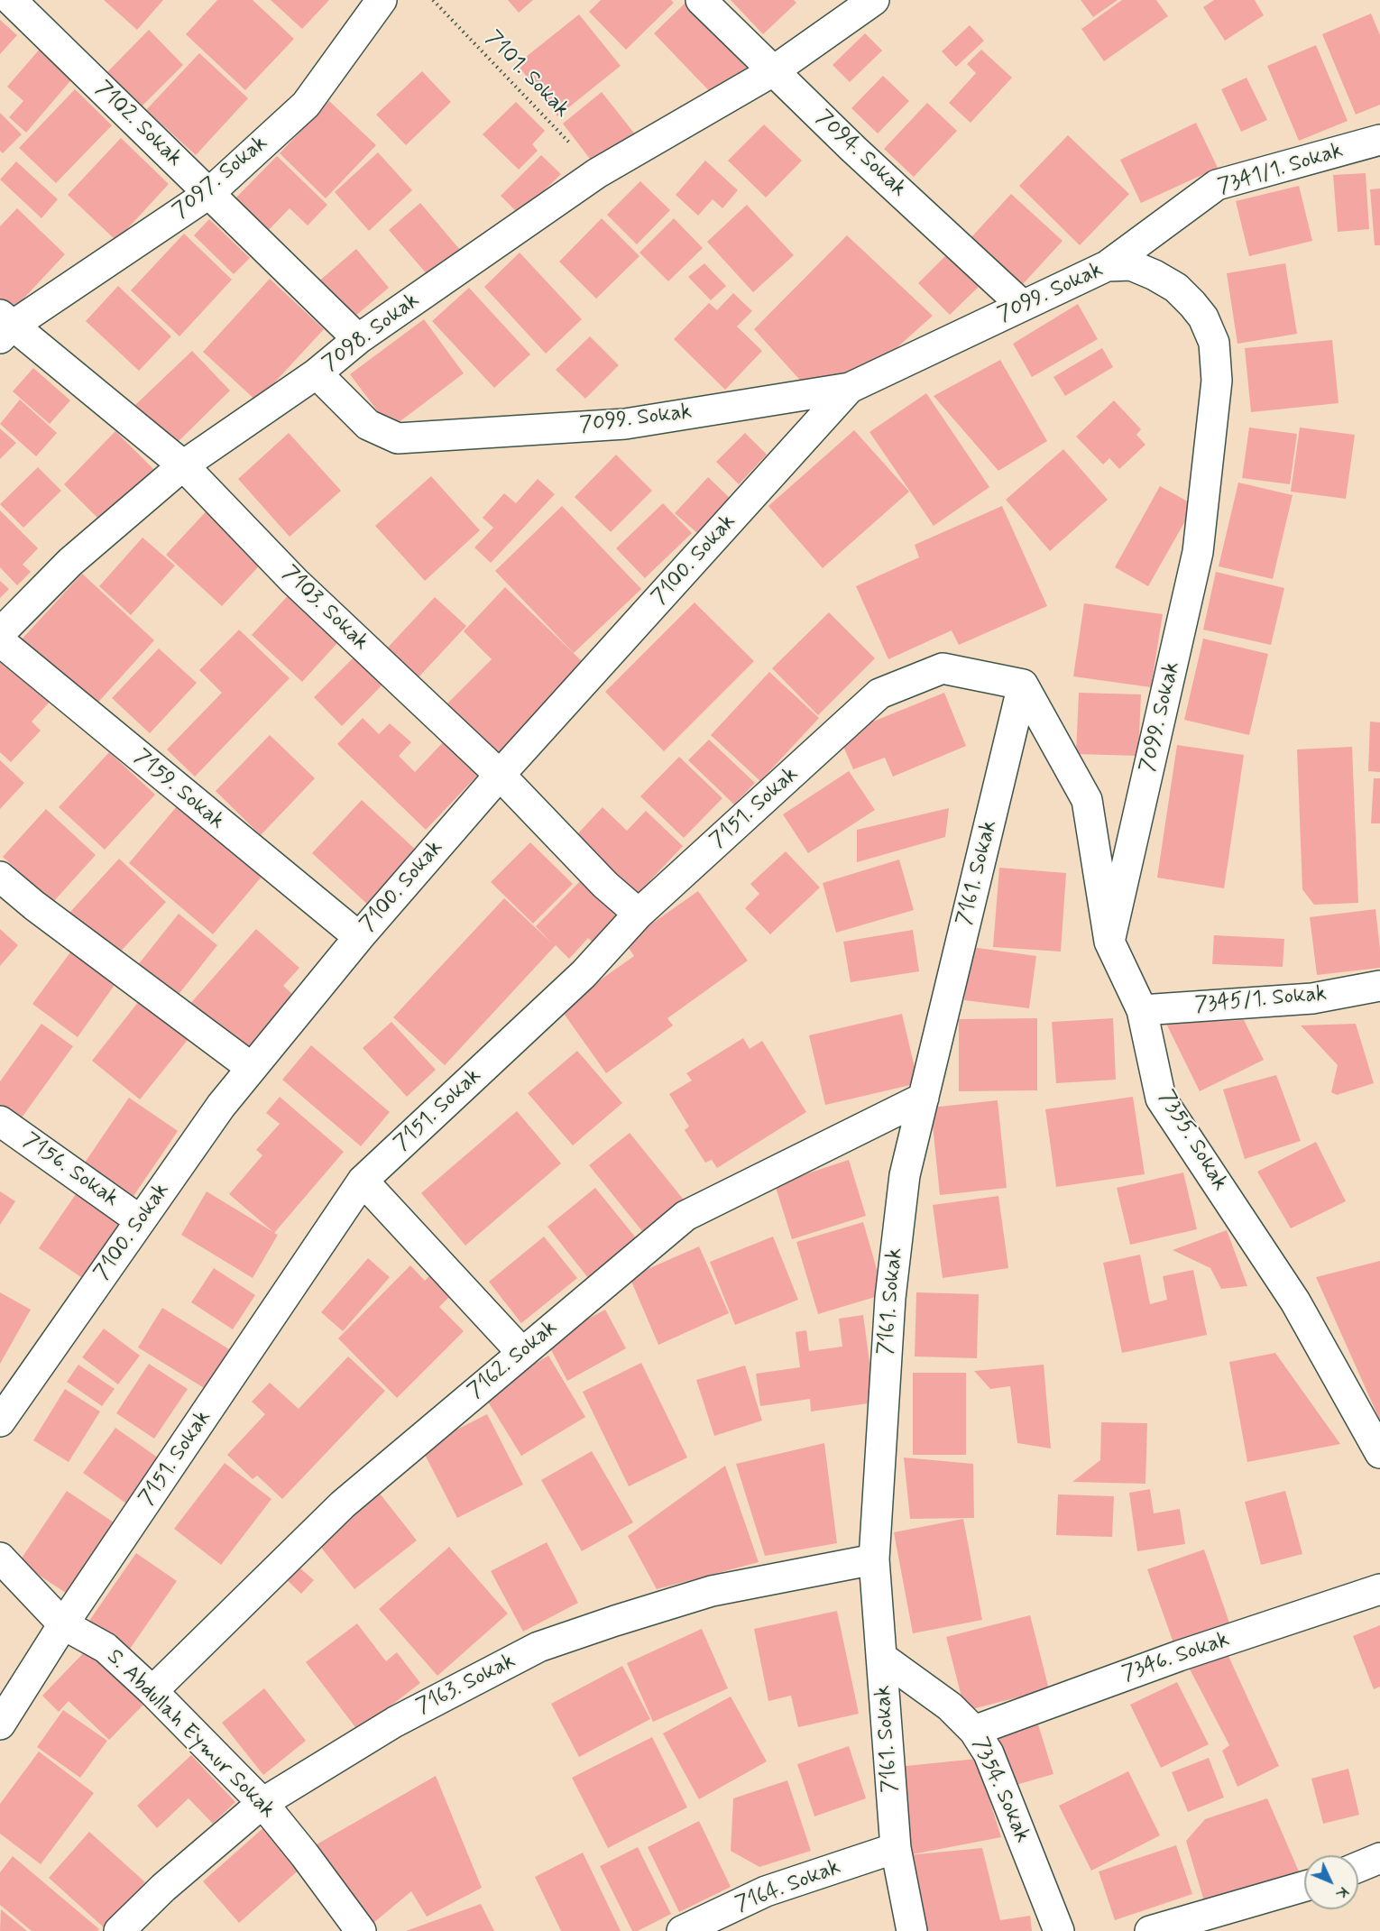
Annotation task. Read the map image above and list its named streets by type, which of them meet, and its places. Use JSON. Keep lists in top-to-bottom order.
{
  "streets": {
    "street": [
      "7102. Sokak",
      "7094. Sokak",
      "7341/1. Sokak",
      "7097. Sokak",
      "7099. Sokak",
      "7098. Sokak",
      "7100. Sokak",
      "7103. Sokak",
      "7159. Sokak",
      "7151. Sokak",
      "7161. Sokak",
      "7345/1. Sokak",
      "7355. Sokak",
      "7156. Sokak",
      "7162. Sokak",
      "7346. Sokak",
      "7163. Sokak",
      "S. Abdullah Eymur Sokak",
      "7354. Sokak",
      "7164. Sokak"
    ],
    "path": ["7101. Sokak"]
  },
  "crossings": [
    ["7101. Sokak", "7098. Sokak"],
    ["7102. Sokak", "7097. Sokak"],
    ["7102. Sokak", "7098. Sokak"],
    ["7094. Sokak", "7099. Sokak"],
    ["7094. Sokak", "7098. Sokak"],
    ["7341/1. Sokak", "7099. Sokak"],
    ["7097. Sokak", "7103. Sokak"],
    ["7099. Sokak", "7098. Sokak"],
    ["7099. Sokak", "7100. Sokak"],
    ["7099. Sokak", "7355. Sokak"],
    ["7098. Sokak", "7103. Sokak"],
    ["7100. Sokak", "7103. Sokak"],
    ["7100. Sokak", "7159. Sokak"],
    ["7100. Sokak", "7156. Sokak"],
    ["7103. Sokak", "7151. Sokak"],
    ["7151. Sokak", "7161. Sokak"],
    ["7151. Sokak", "7355. Sokak"],
    ["7151. Sokak", "S. Abdullah Eymur Sokak"],
    ["7161. Sokak", "7355. Sokak"],
    ["7161. Sokak", "7162. Sokak"],
    ["7161. Sokak", "7163. Sokak"],
    ["7161. Sokak", "7354. Sokak"],
    ["7161. Sokak", "7164. Sokak"],
    ["7345/1. Sokak", "7355. Sokak"],
    ["7162. Sokak", "S. Abdullah Eymur Sokak"],
    ["7346. Sokak", "7354. Sokak"],
    ["7163. Sokak", "S. Abdullah Eymur Sokak"]
  ],
  "north": "bottom right"
}
